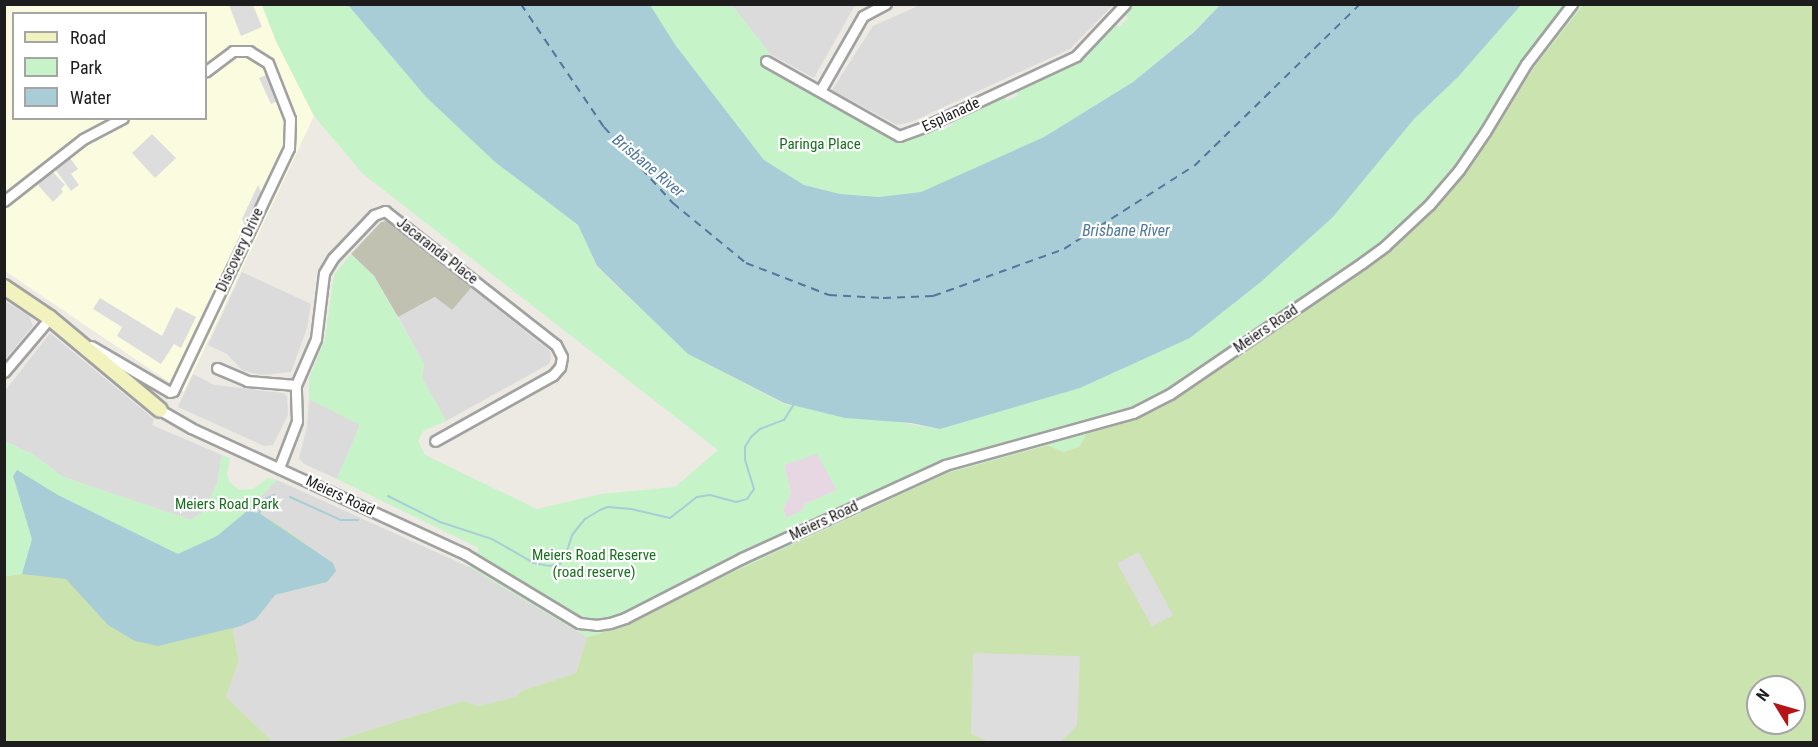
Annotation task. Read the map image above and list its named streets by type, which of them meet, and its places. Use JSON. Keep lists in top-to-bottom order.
{
  "streets": {
    "street": [
      "Esplanade",
      "Discovery Drive",
      "Jacaranda Place",
      "Meiers Road"
    ]
  },
  "crossings": [
    ["Discovery Drive", "Meiers Road"],
    ["Jacaranda Place", "Meiers Road"]
  ],
  "water": ["Brisbane River"],
  "parks": ["Paringa Place", "Meiers Road Park", "Meiers Road Reserve (road reserve)"],
  "legend": ["Road", "Park", "Water"],
  "north": "top left"
}
